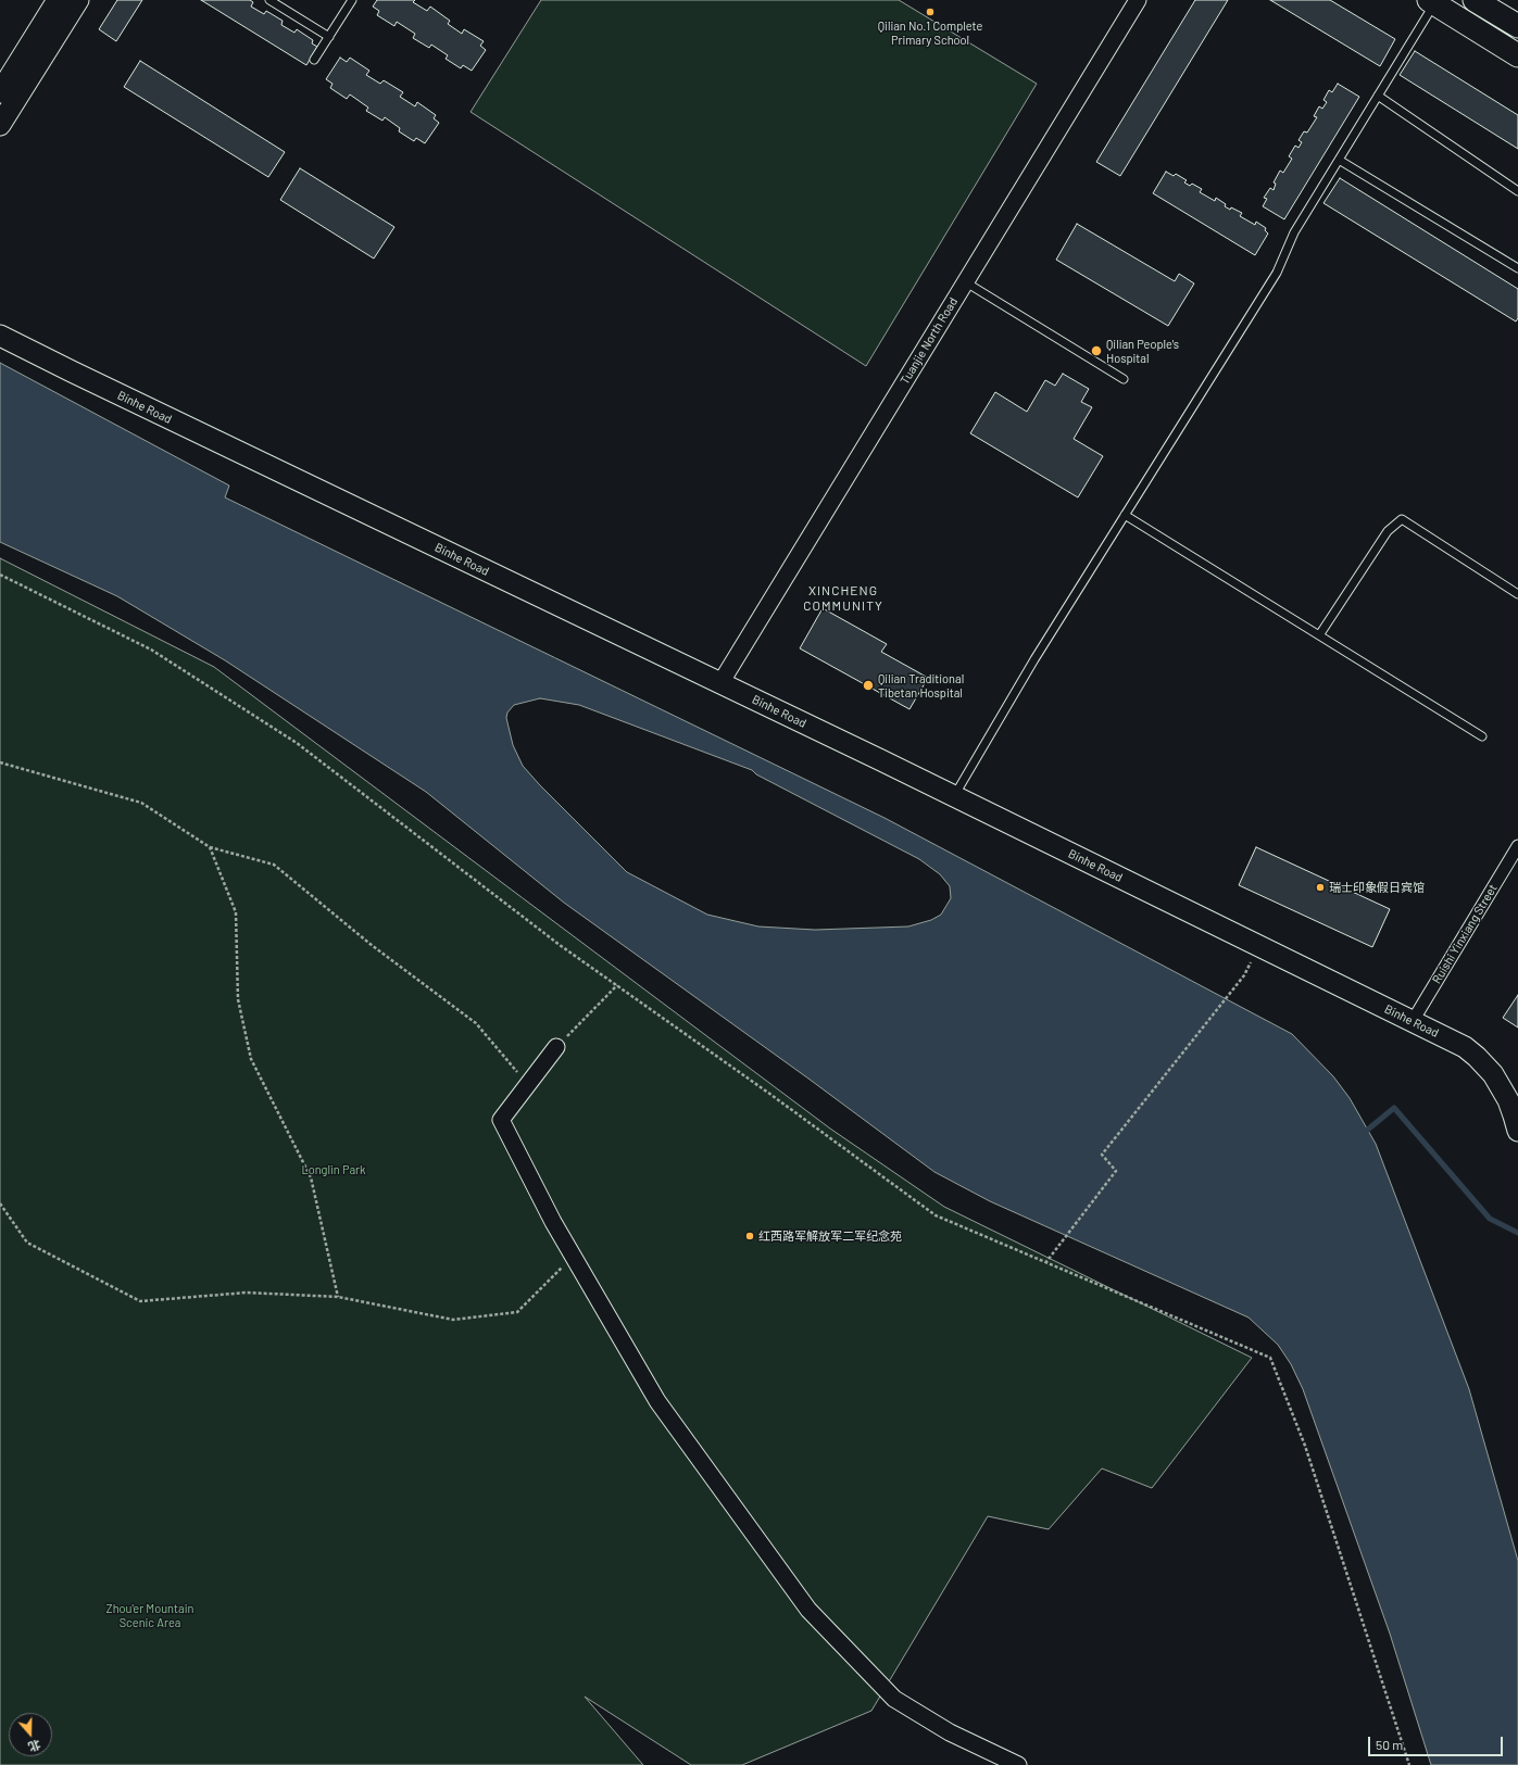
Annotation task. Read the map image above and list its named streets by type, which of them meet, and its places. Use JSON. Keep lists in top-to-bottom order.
{
  "streets": {
    "street": ["Tuanjie North Road", "Binhe Road", "Ruishi Yinxiang Street"]
  },
  "crossings": [
    ["Tuanjie North Road", "Binhe Road"],
    ["Binhe Road", "Ruishi Yinxiang Street"]
  ],
  "districts": ["XINCHENG COMMUNITY"],
  "parks": ["Longlin Park", "Zhou'er Mountain Scenic Area"],
  "places": [
    "Qilian No.1 Complete Primary School",
    "Qilian People's Hospital",
    "Qilian Traditional Tibetan Hospital",
    "瑞士印象假日宾馆",
    "红西路军解放军二军纪念苑"
  ],
  "scale_bar": "50 m",
  "north": "bottom"
}
